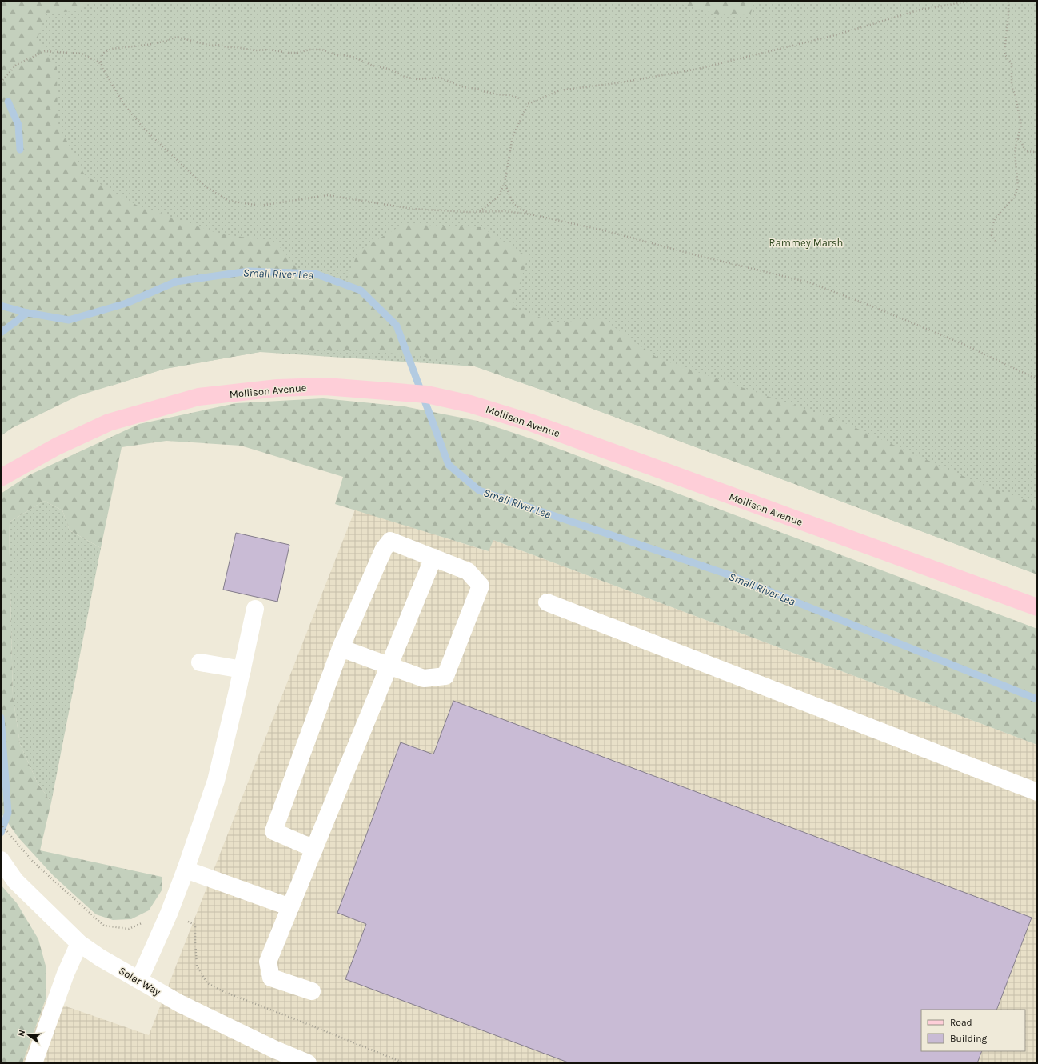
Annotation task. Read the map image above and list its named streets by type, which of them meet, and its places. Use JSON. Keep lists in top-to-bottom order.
{
  "streets": {
    "main road": ["Mollison Avenue"],
    "street": ["Solar Way"]
  },
  "water": ["Small River Lea"],
  "parks": ["Rammey Marsh"],
  "legend": ["Road", "Building"],
  "north": "left"
}
